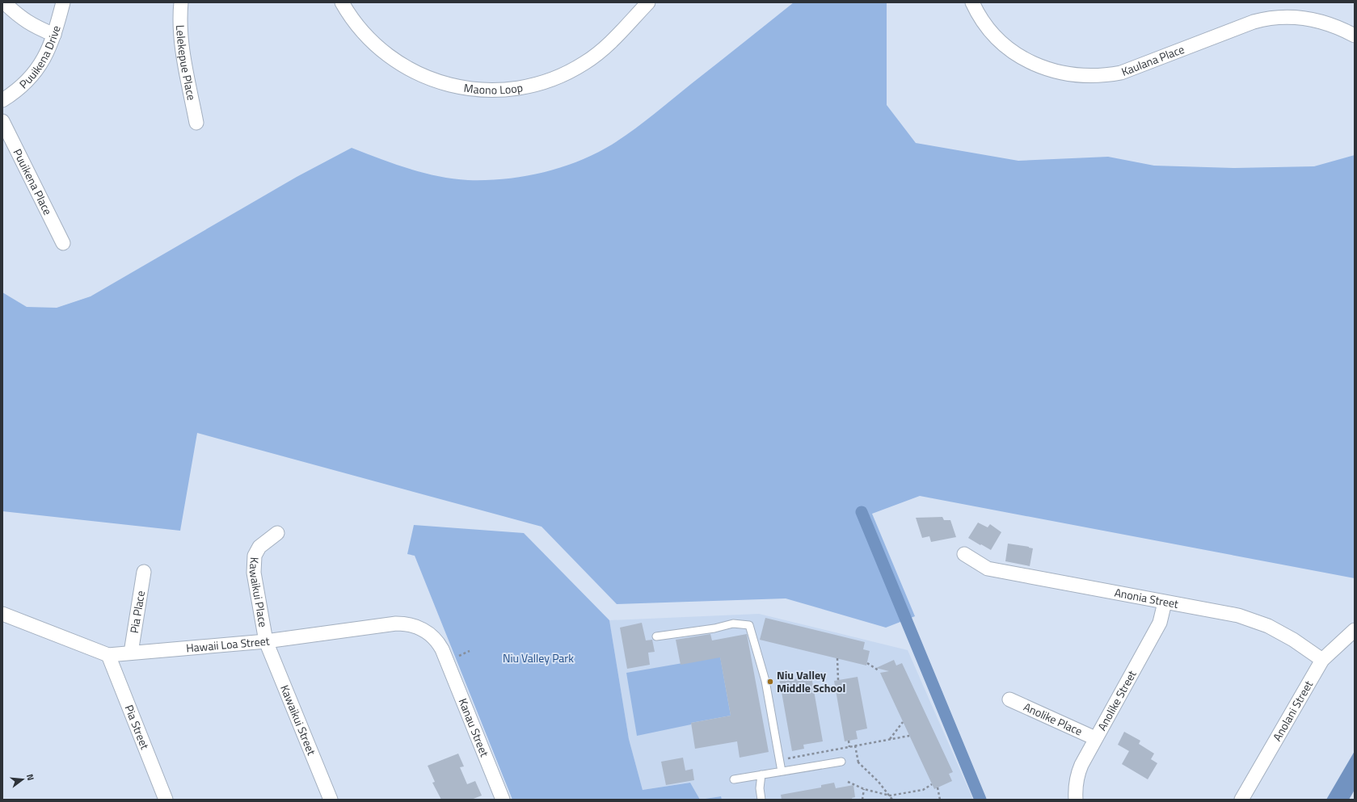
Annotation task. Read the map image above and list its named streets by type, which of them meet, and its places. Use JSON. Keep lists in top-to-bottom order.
{
  "streets": {
    "street": [
      "Puuikena Drive",
      "Kaulana Place",
      "Lelekepue Place",
      "Maono Loop",
      "Puuikena Place",
      "Kawaikui Place",
      "Anonia Street",
      "Pia Place",
      "Hawaii Loa Street",
      "Anolike Street",
      "Anolani Street",
      "Anolike Place",
      "Kawaikui Street",
      "Pia Street",
      "Kanau Street"
    ]
  },
  "crossings": [
    ["Kawaikui Place", "Hawaii Loa Street"],
    ["Kawaikui Place", "Kawaikui Street"],
    ["Anonia Street", "Anolike Street"],
    ["Anonia Street", "Anolani Street"],
    ["Pia Place", "Hawaii Loa Street"],
    ["Hawaii Loa Street", "Kawaikui Street"],
    ["Hawaii Loa Street", "Pia Street"],
    ["Hawaii Loa Street", "Kanau Street"],
    ["Anolike Street", "Anolike Place"]
  ],
  "parks": ["Niu Valley Park"],
  "places": ["Niu Valley Middle School"],
  "north": "right"
}
